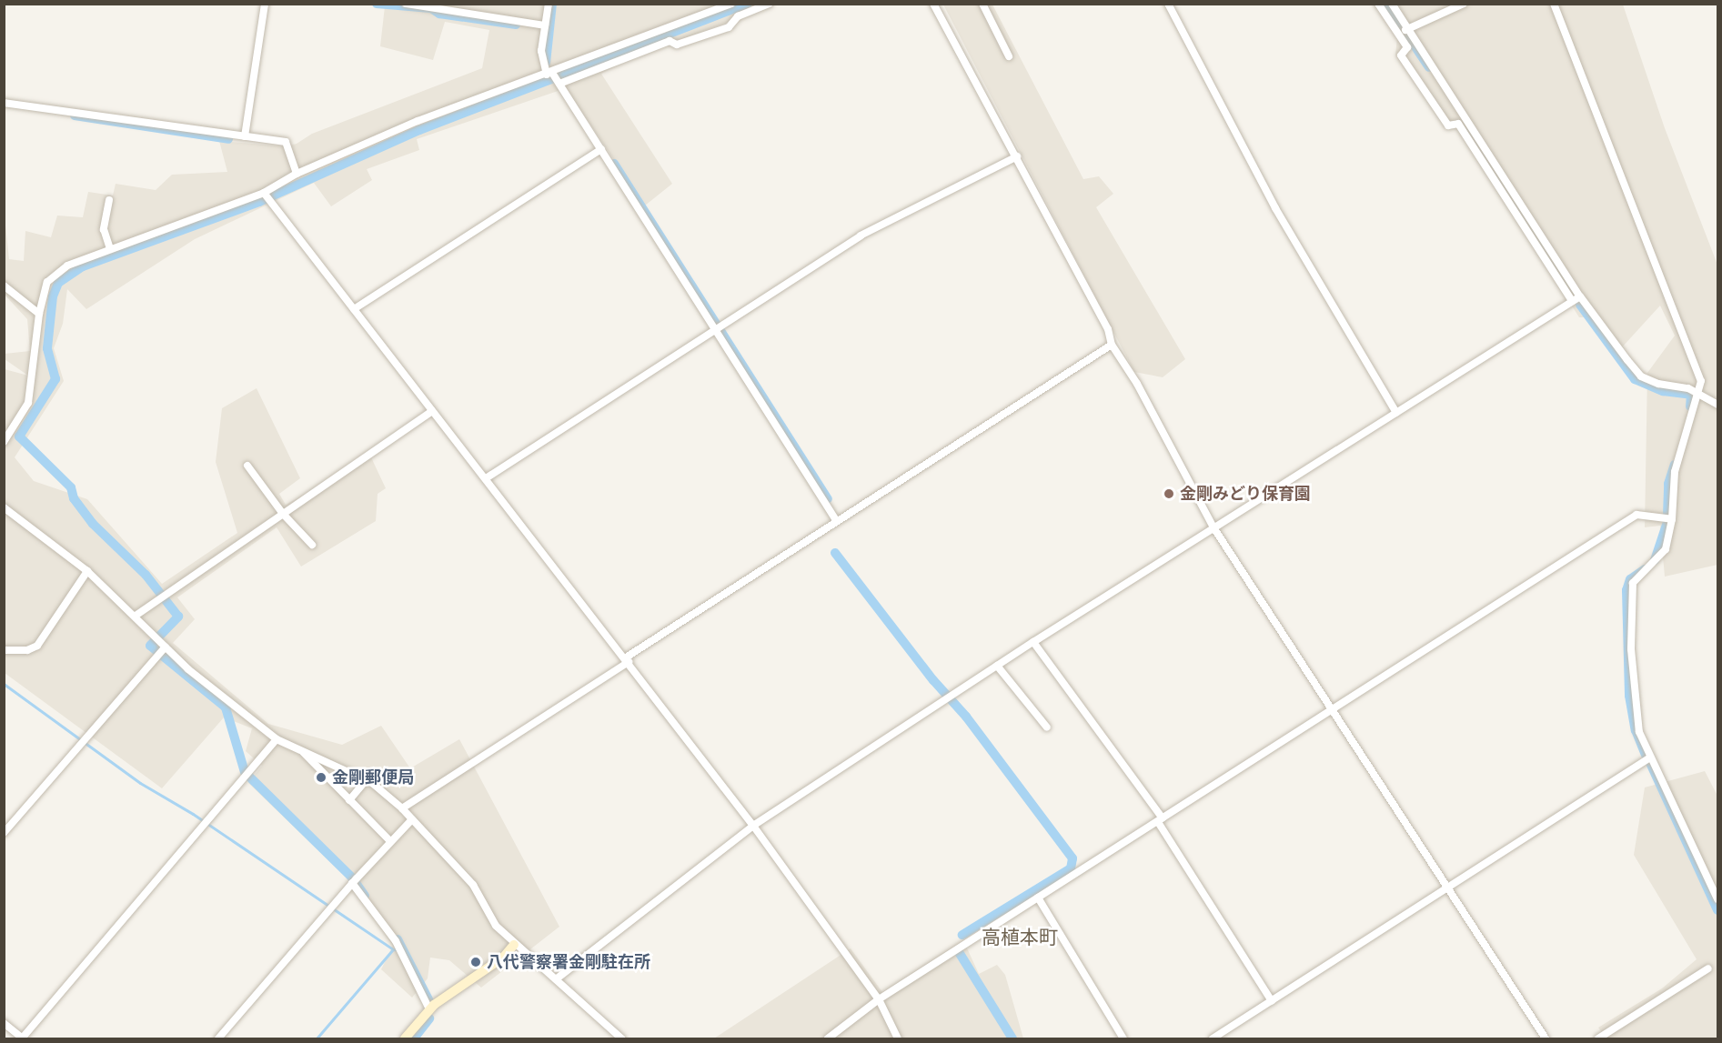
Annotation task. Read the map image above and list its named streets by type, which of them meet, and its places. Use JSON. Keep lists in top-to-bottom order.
{
  "districts": ["高植本町"],
  "places": ["金剛みどり保育園", "金剛郵便局", "八代警察署金剛駐在所"]
}
